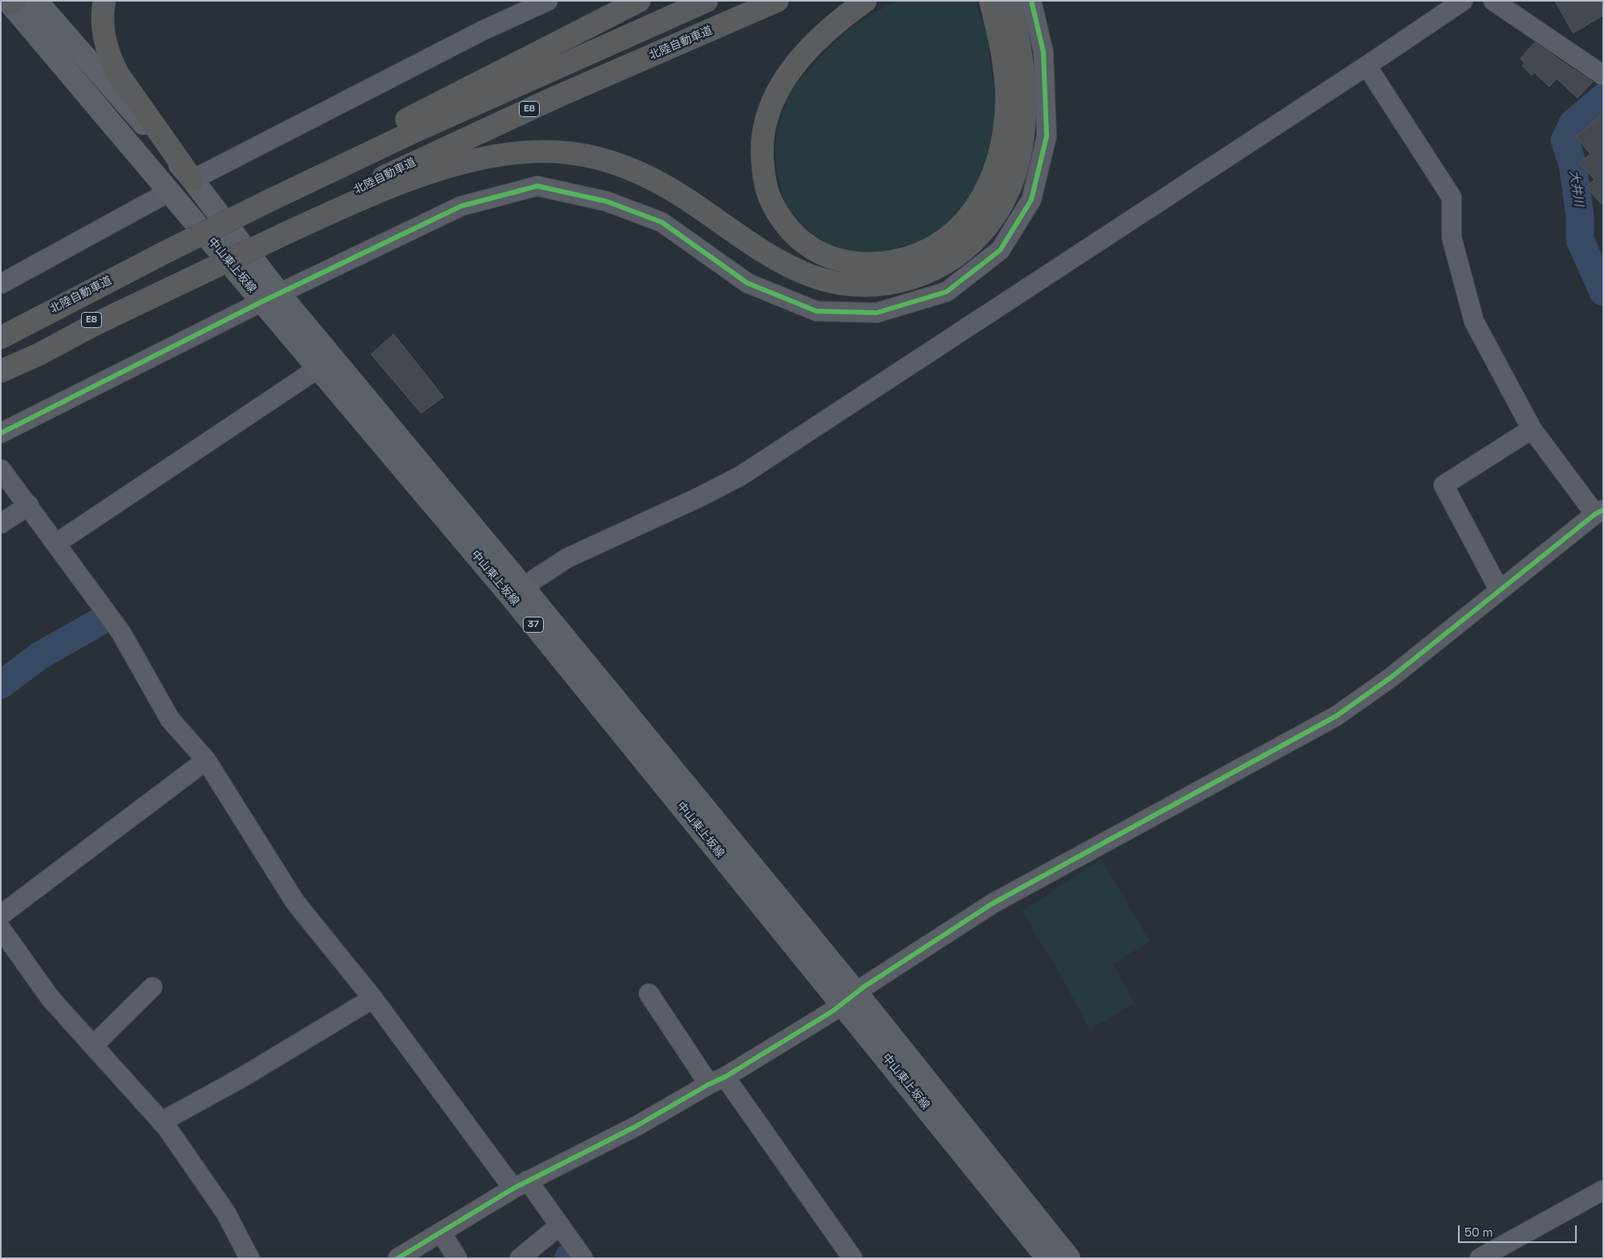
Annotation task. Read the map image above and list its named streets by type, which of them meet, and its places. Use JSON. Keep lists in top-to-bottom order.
{
  "streets": {
    "highway": ["北陸自動車道", "E8"],
    "main road": ["中山東上坂線", "37"]
  },
  "water": ["大井川"],
  "scale_bar": "50 m"
}
